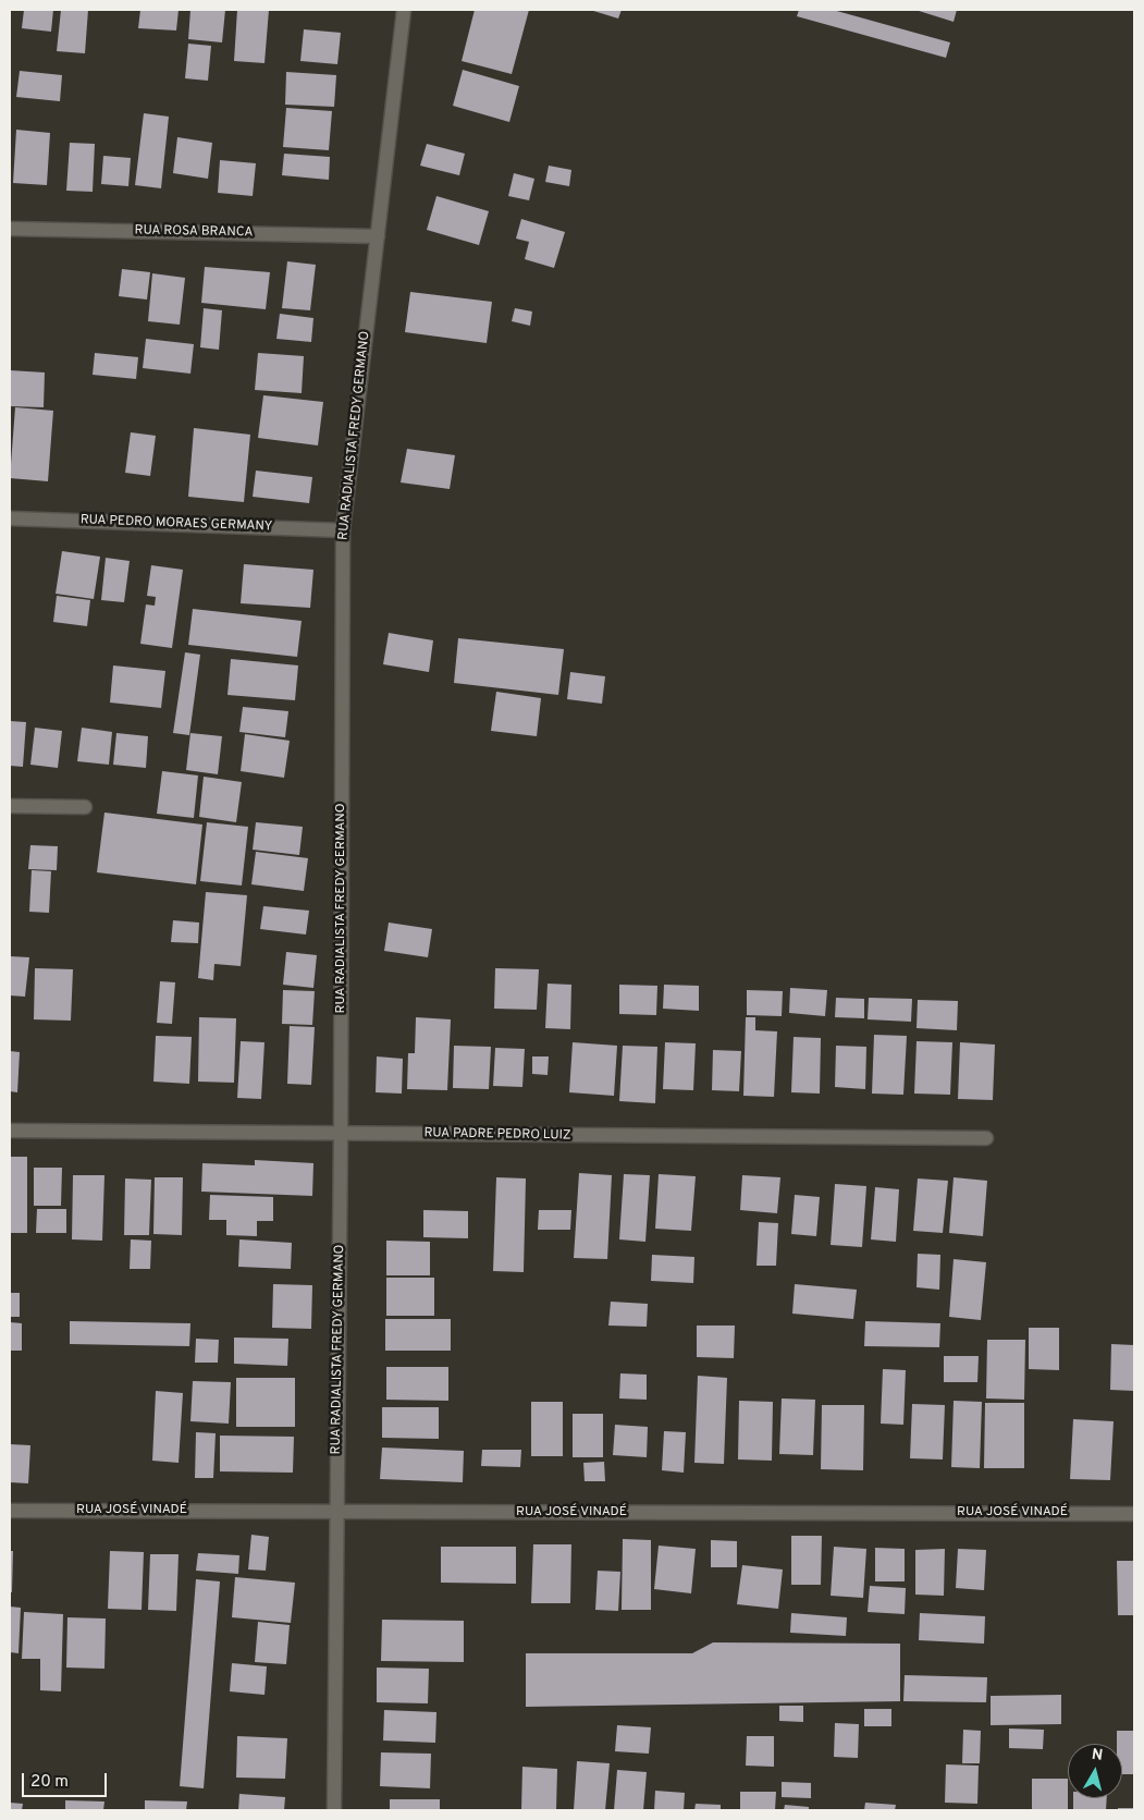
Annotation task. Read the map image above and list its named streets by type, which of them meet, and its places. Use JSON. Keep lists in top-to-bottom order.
{
  "streets": {
    "street": [
      "RUA ROSA BRANCA",
      "RUA RADIALISTA FREDY GERMANO",
      "RUA PEDRO MORAES GERMANY",
      "RUA PADRE PEDRO LUIZ",
      "RUA JOSÉ VINADÉ"
    ]
  },
  "crossings": [
    ["RUA ROSA BRANCA", "RUA RADIALISTA FREDY GERMANO"],
    ["RUA RADIALISTA FREDY GERMANO", "RUA PEDRO MORAES GERMANY"],
    ["RUA RADIALISTA FREDY GERMANO", "RUA PADRE PEDRO LUIZ"],
    ["RUA RADIALISTA FREDY GERMANO", "RUA JOSÉ VINADÉ"]
  ],
  "scale_bar": "20 m",
  "north": "top"
}
